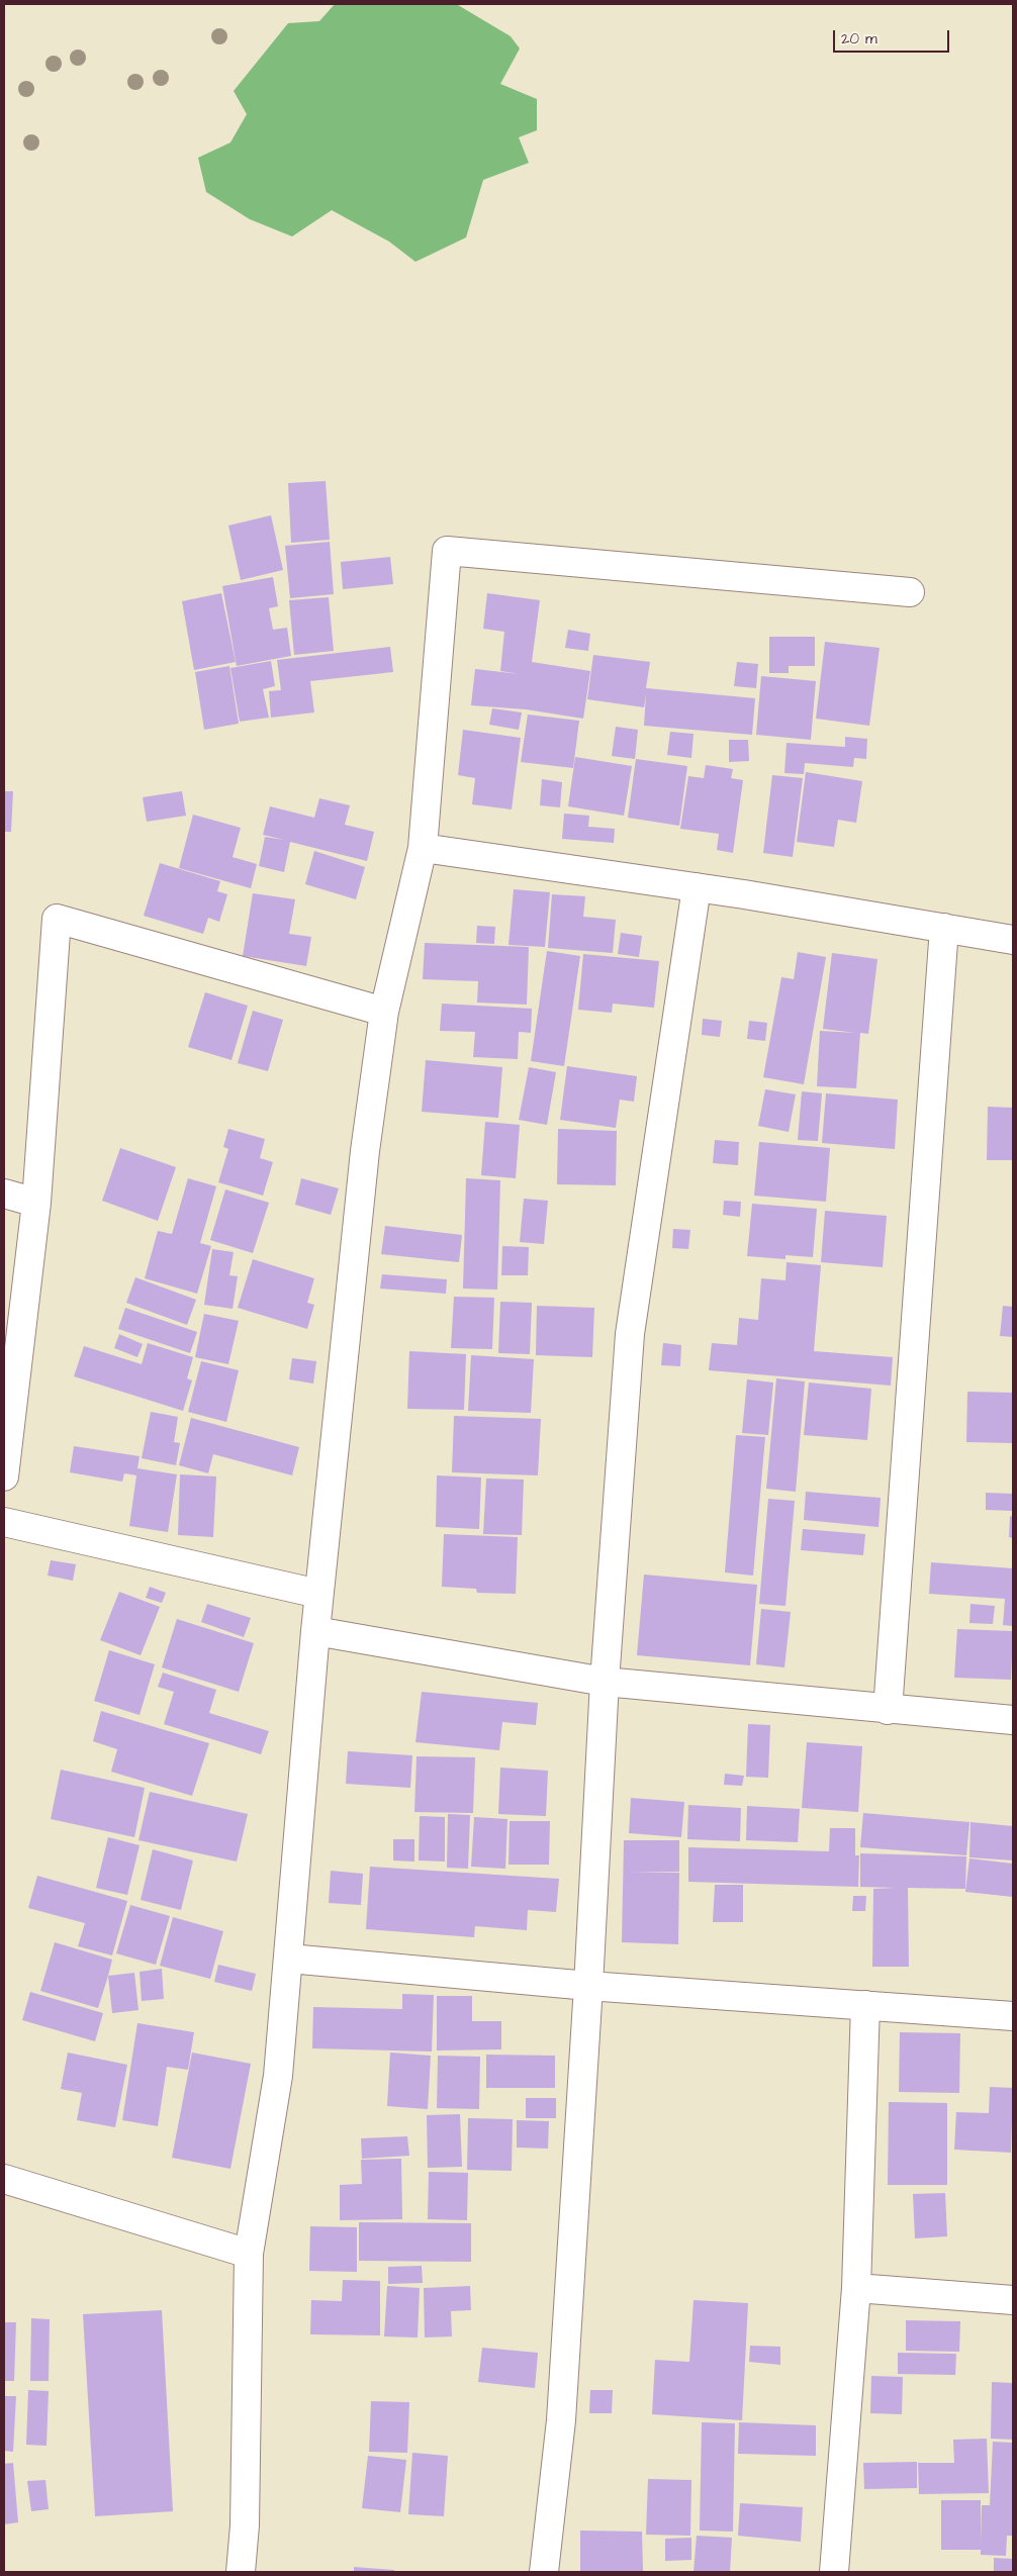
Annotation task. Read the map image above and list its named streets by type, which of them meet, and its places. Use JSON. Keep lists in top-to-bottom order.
{
  "scale_bar": "20 m"
}
